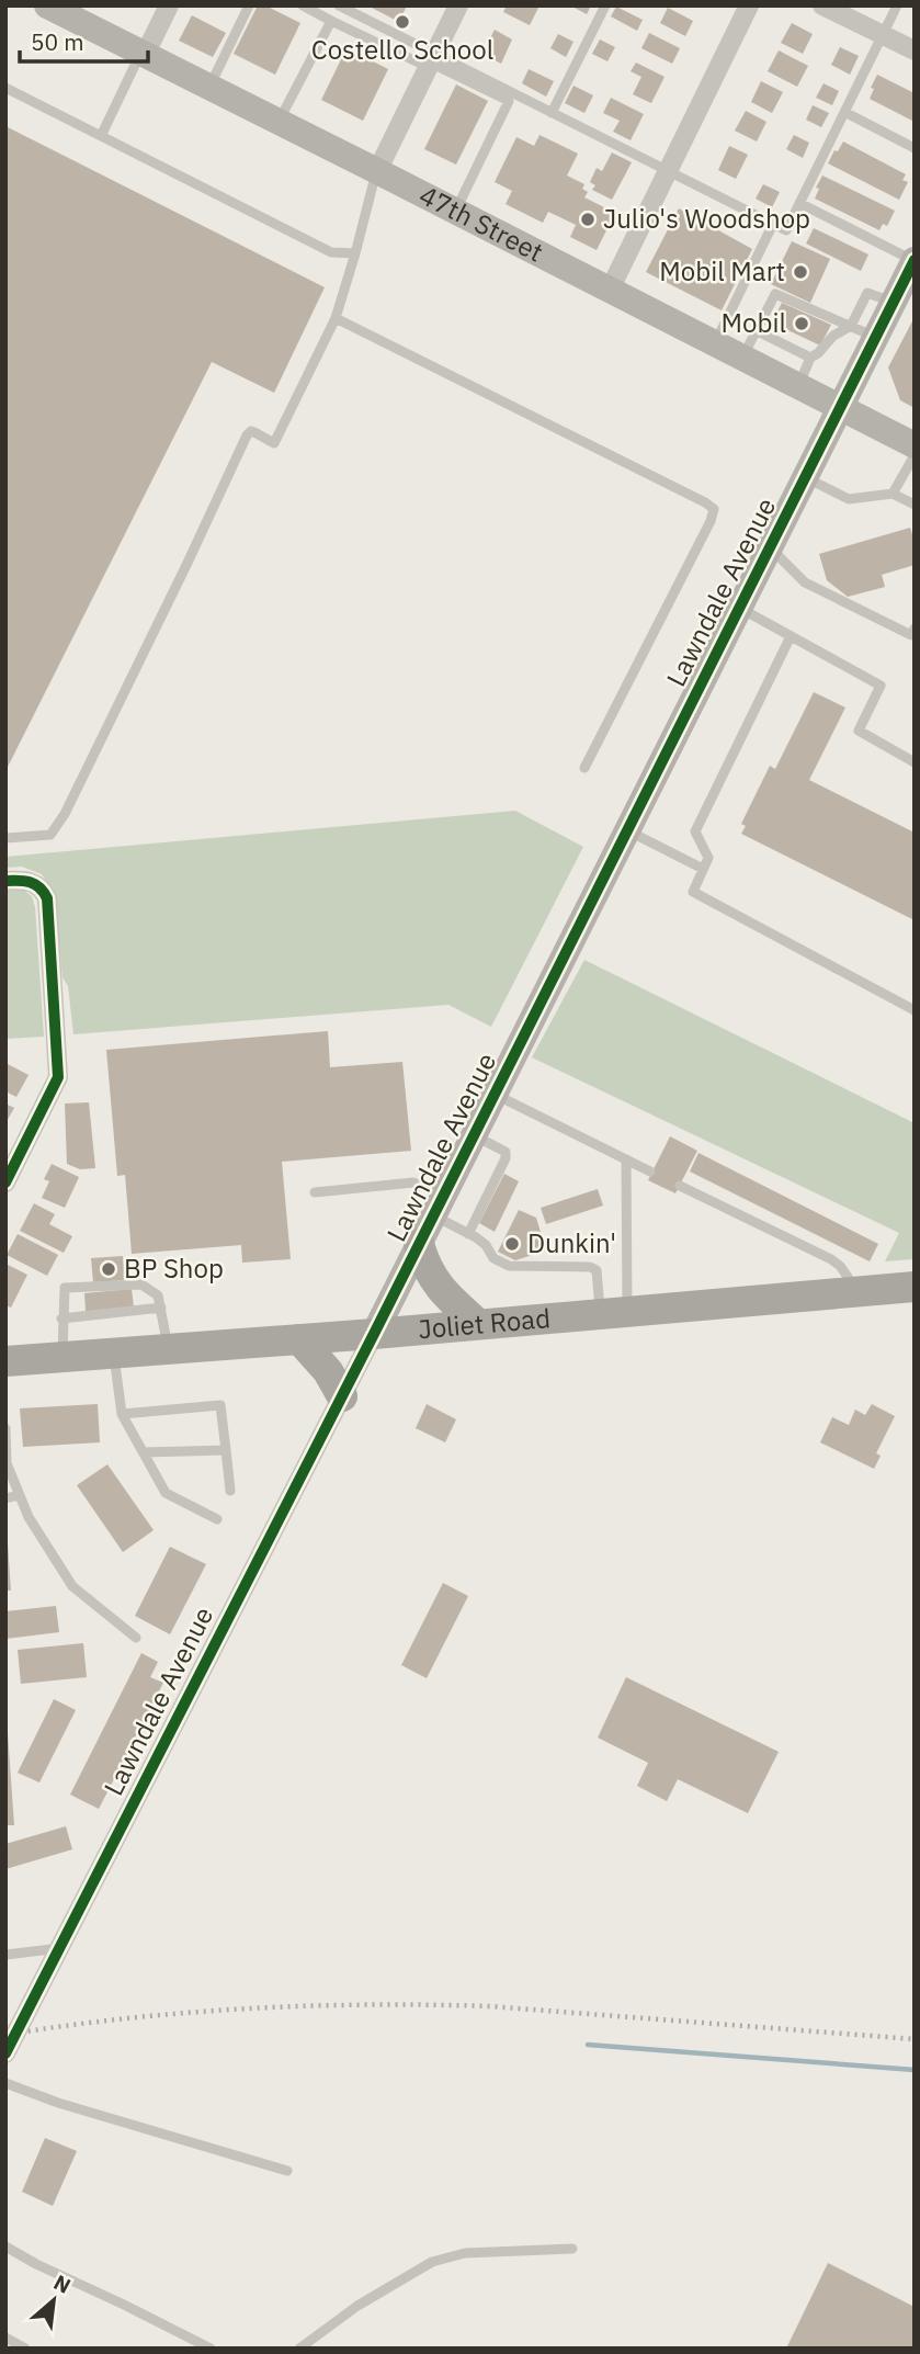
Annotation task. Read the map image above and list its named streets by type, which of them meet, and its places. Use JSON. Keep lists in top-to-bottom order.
{
  "streets": {
    "main road": ["Joliet Road"],
    "street": ["47th Street", "Lawndale Avenue"]
  },
  "crossings": [
    ["47th Street", "Lawndale Avenue"],
    ["Lawndale Avenue", "Joliet Road"]
  ],
  "places": [
    "Costello School",
    "Julio's Woodshop",
    "Mobil Mart",
    "Mobil",
    "Dunkin'",
    "BP Shop"
  ],
  "scale_bar": "50 m",
  "north": "top right"
}
